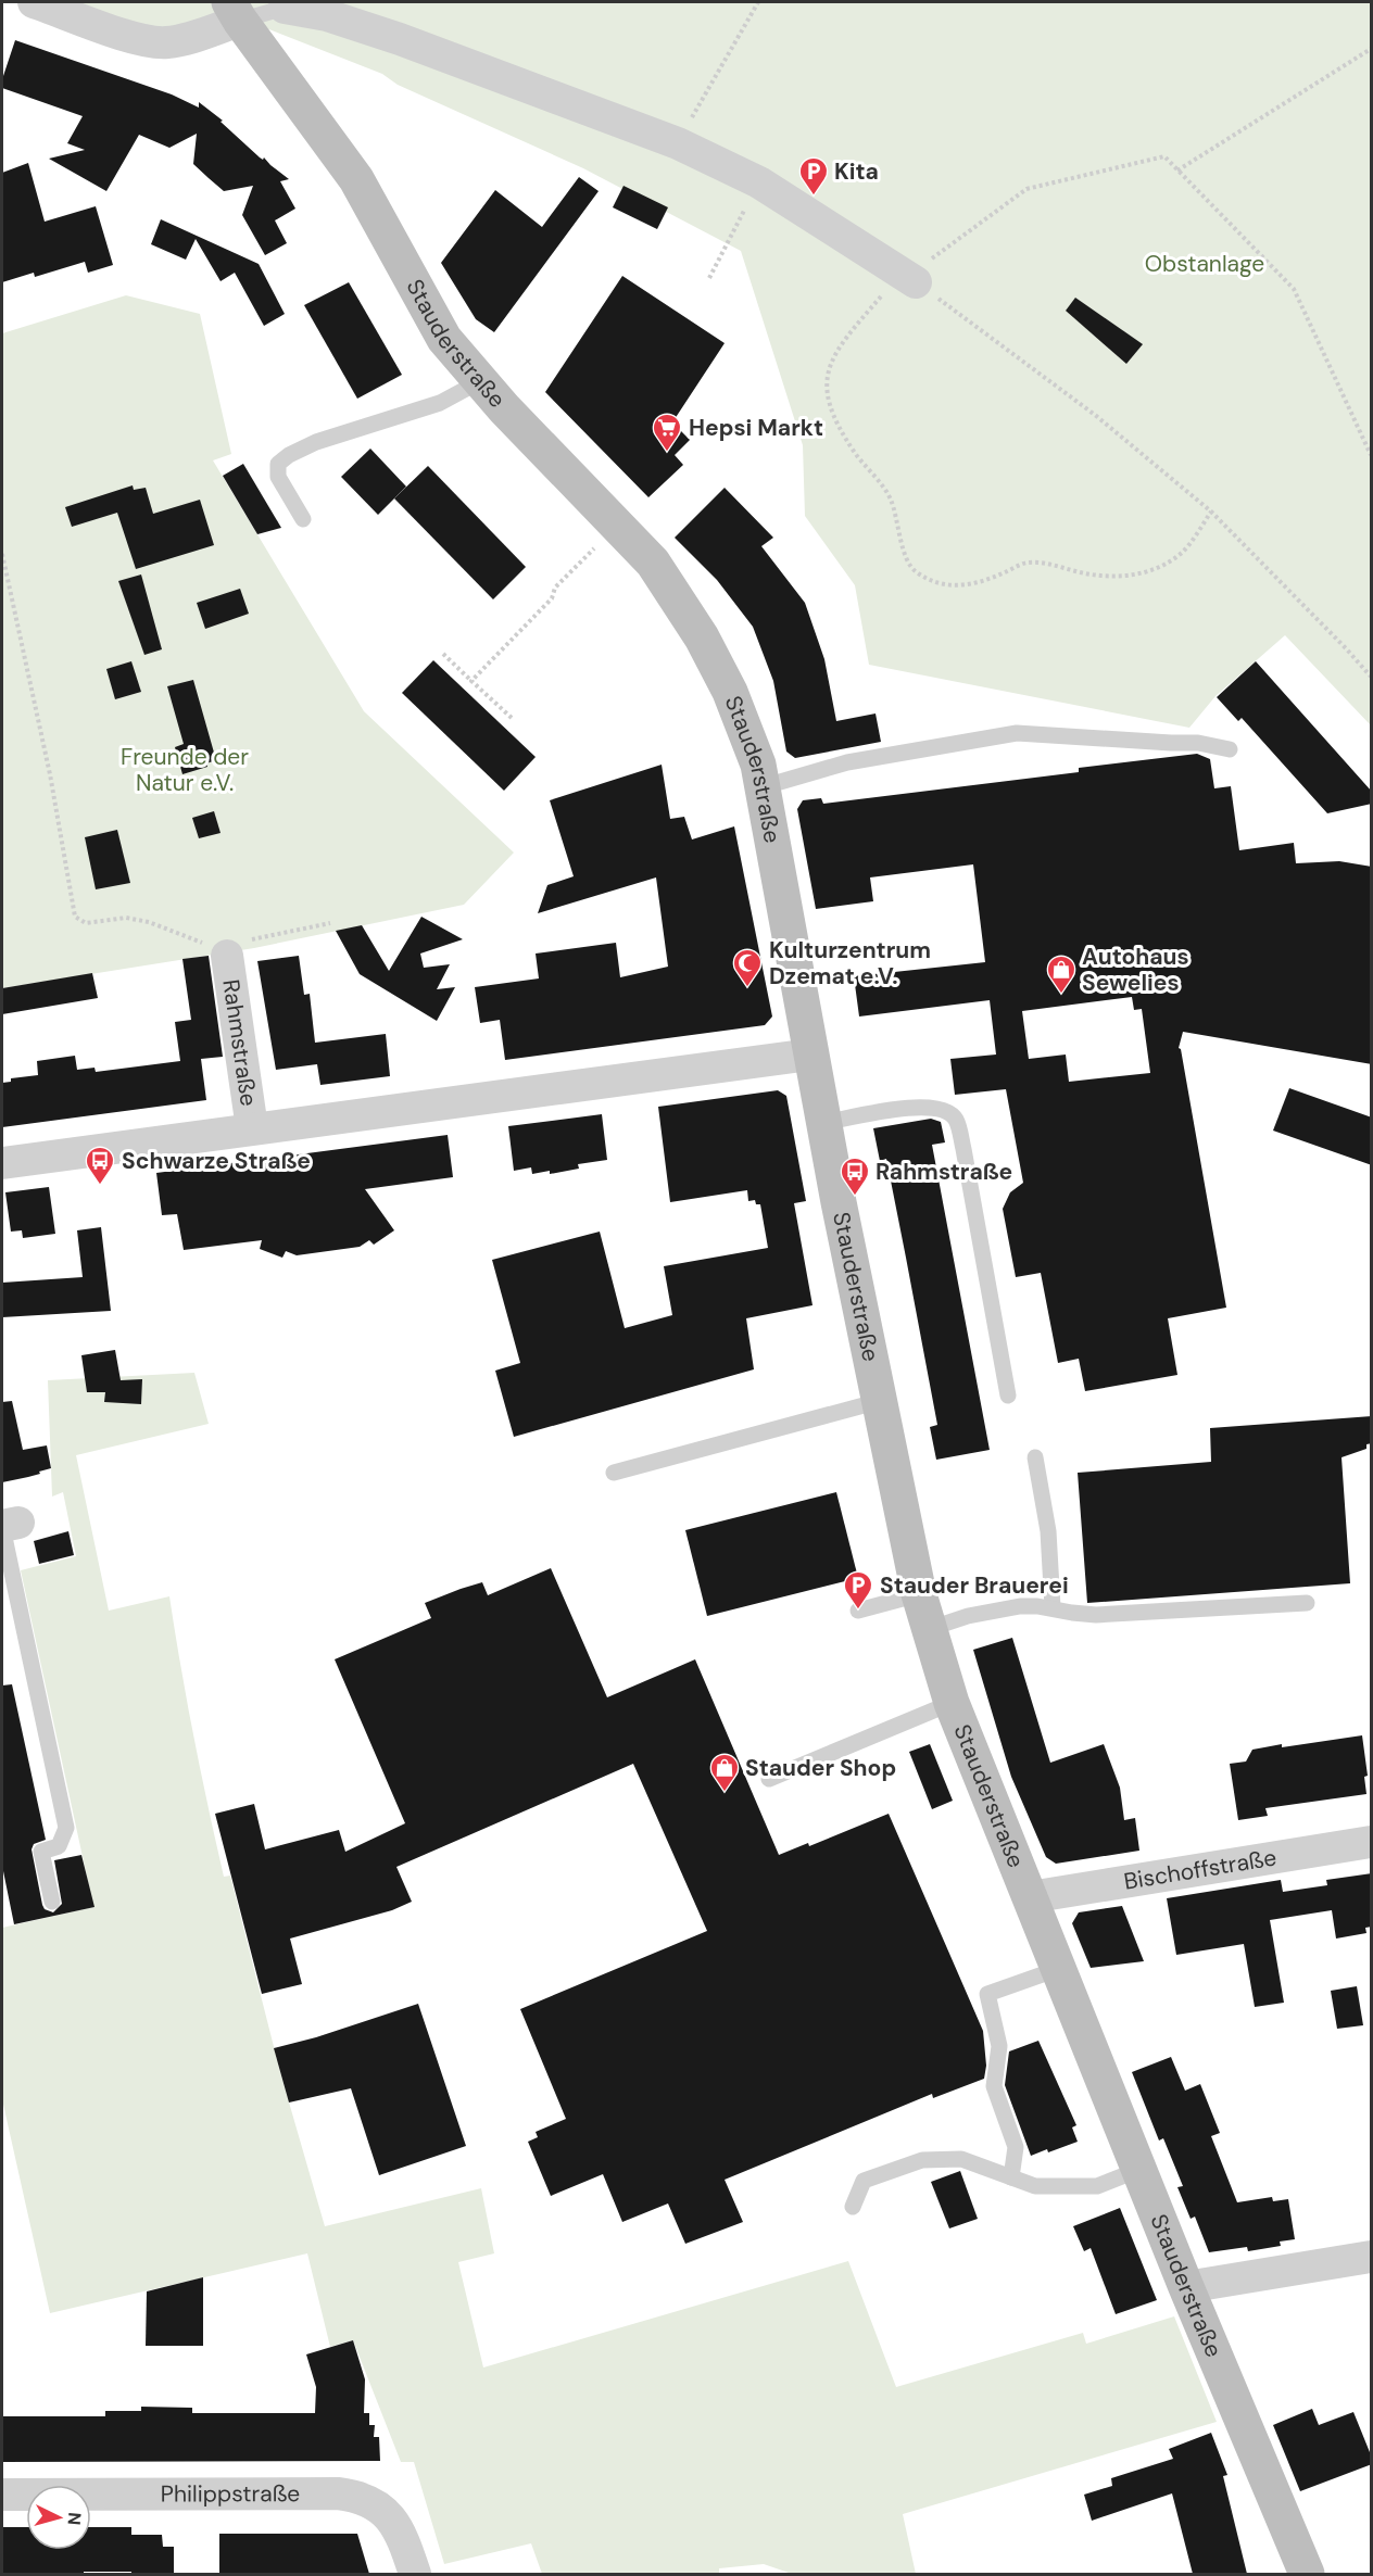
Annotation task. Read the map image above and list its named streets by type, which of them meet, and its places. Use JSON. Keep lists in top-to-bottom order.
{
  "streets": {
    "main road": ["Stauderstraße"],
    "street": ["Rahmstraße", "Bischoffstraße", "Philippstraße"]
  },
  "crossings": [
    ["Stauderstraße", "Rahmstraße"],
    ["Stauderstraße", "Bischoffstraße"]
  ],
  "parks": ["Obstanlage", "Freunde der Natur e.V."],
  "places": {
    "parking": ["Kita", "Stauder Brauerei"],
    "supermarket": ["Hepsi Markt"],
    "mosque": ["Kulturzentrum Dzemat e.V."],
    "shop": ["Autohaus Sewelies", "Stauder Shop"],
    "bus stop": ["Schwarze Straße", "Rahmstraße"]
  },
  "north": "right"
}
